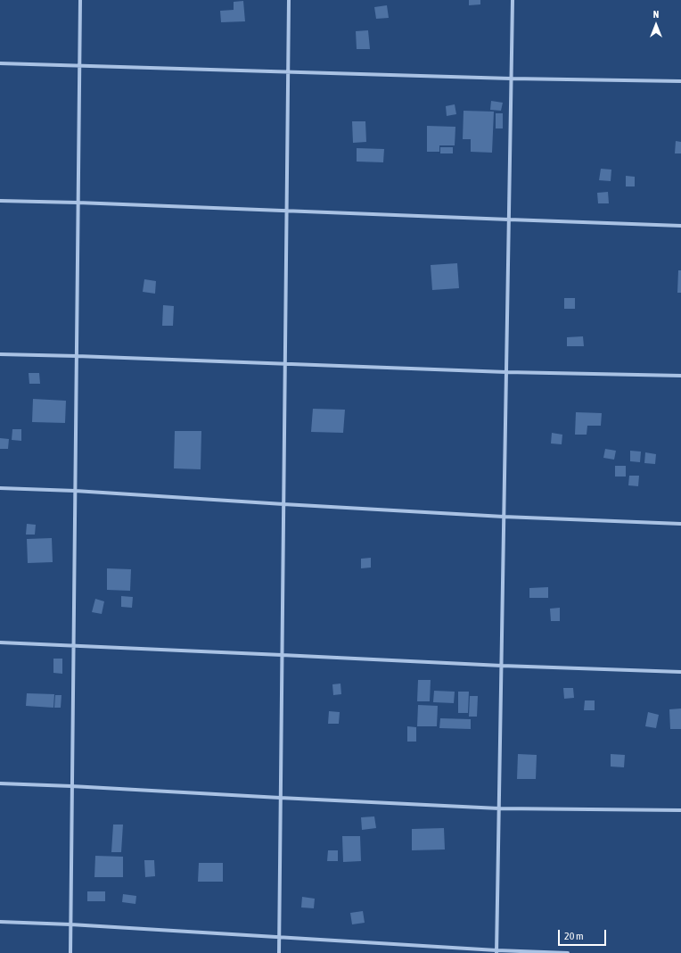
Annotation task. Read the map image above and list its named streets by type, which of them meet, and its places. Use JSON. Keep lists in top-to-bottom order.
{
  "scale_bar": "20 m",
  "north": "top"
}
